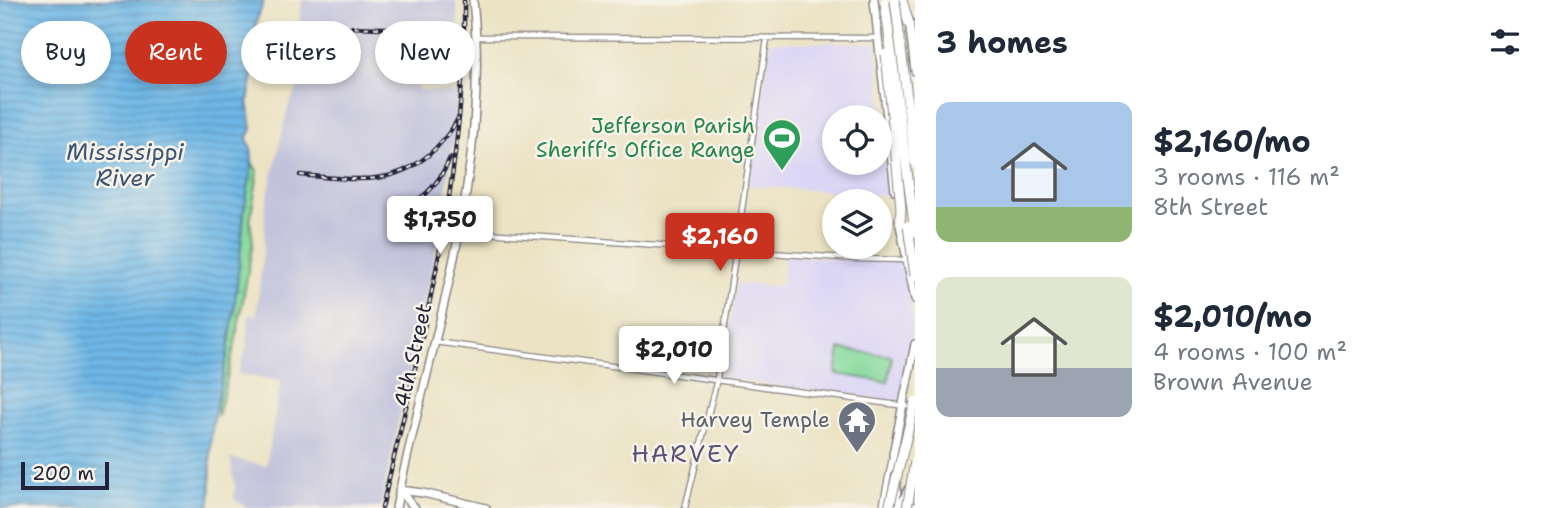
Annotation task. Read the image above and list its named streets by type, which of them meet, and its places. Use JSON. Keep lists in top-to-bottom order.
{
  "streets": {
    "main road": ["4th Street"]
  },
  "districts": ["HARVEY"],
  "water": ["Mississippi River"],
  "places": {
    "sports": ["Jefferson Parish Sheriff's Office Range"],
    "temple": ["Harvey Temple"]
  },
  "scale_bar": "200 m",
  "page": {
    "heading": "3 homes",
    "chip": [
      "Buy",
      "Rent",
      "Filters",
      "New"
    ],
    "list": [
      {
        "name": "$2,160/mo",
        "note": "3 rooms · 116 m² · 8th Street"
      },
      {
        "name": "$2,010/mo",
        "note": "4 rooms · 100 m² · Brown Avenue"
      }
    ],
    "price": ["$1,750", "$2,160", "$2,010"],
    "scale": "200 m"
  }
}
